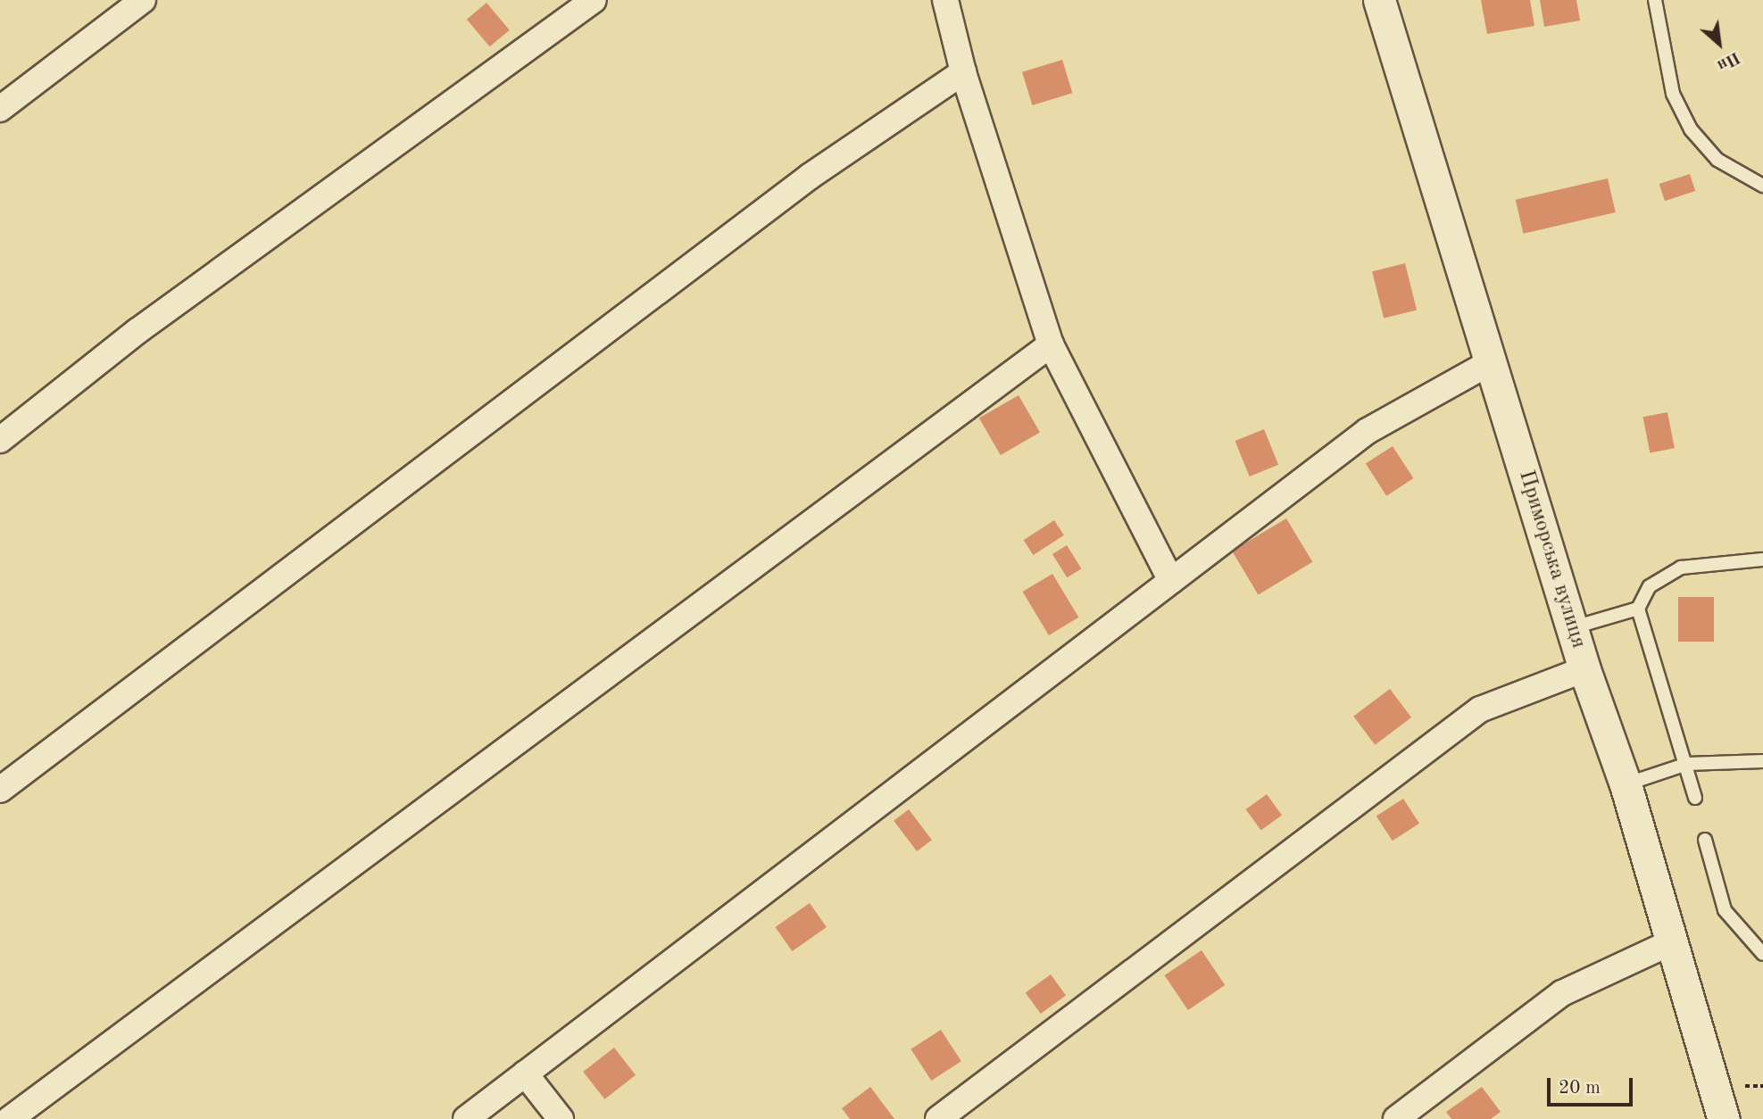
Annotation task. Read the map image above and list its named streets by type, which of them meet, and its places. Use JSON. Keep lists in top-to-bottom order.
{
  "streets": {
    "street": ["Приморська вулиця"]
  },
  "scale_bar": "20 m",
  "north": "bottom right"
}
